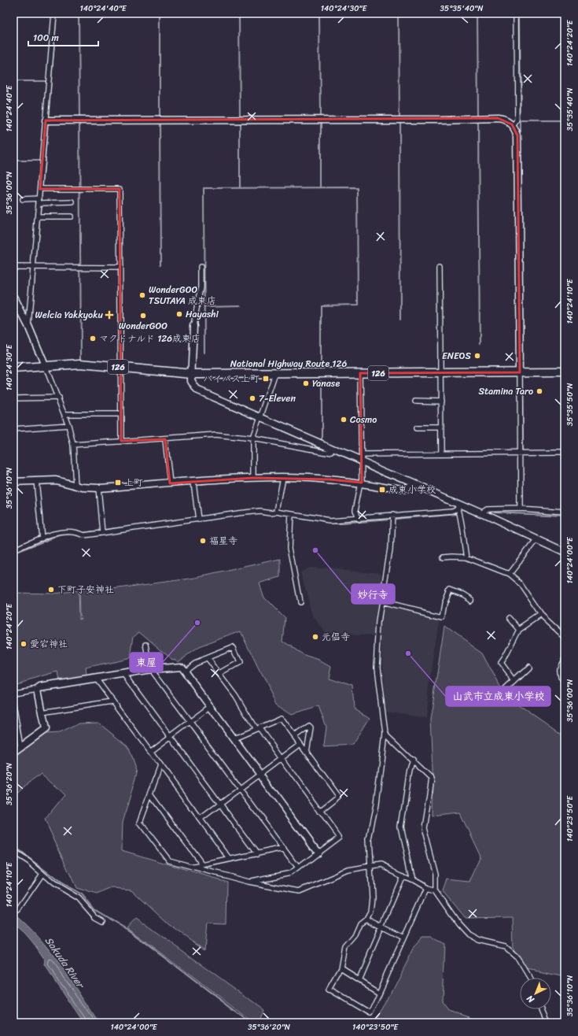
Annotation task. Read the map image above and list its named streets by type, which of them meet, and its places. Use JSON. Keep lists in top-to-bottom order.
{
  "streets": {
    "highway": ["National Highway Route 126", "126"]
  },
  "water": ["Sakuda River"],
  "places": {
    "other": [
      "WonderGOO TSUTAYA 成東店",
      "Hayashi",
      "WonderGOO",
      "マクドナルド 126成東店",
      "ENEOS",
      "Yanase",
      "Stamina Taro",
      "7-Eleven",
      "Cosmo",
      "福星寺",
      "妙行寺",
      "下町子安神社",
      "東屋",
      "元倡寺",
      "愛宕神社",
      "山武市立成東小学校"
    ],
    "health": ["Welcia Yakkyoku"],
    "transit": ["バイパス上町", "上町", "成東小学校"]
  },
  "scale_bar": "100 m",
  "north": "bottom left",
  "coordinates": [
    "140°24'40\"E",
    "140°24'30\"E",
    "35°35'40\"N",
    "140°24'20\"E",
    "35°36'00\"N",
    "140°24'10\"E",
    "35°35'50\"N",
    "35°36'10\"N",
    "140°24'00\"E",
    "35°36'20\"N",
    "140°23'50\"E"
  ]
}
